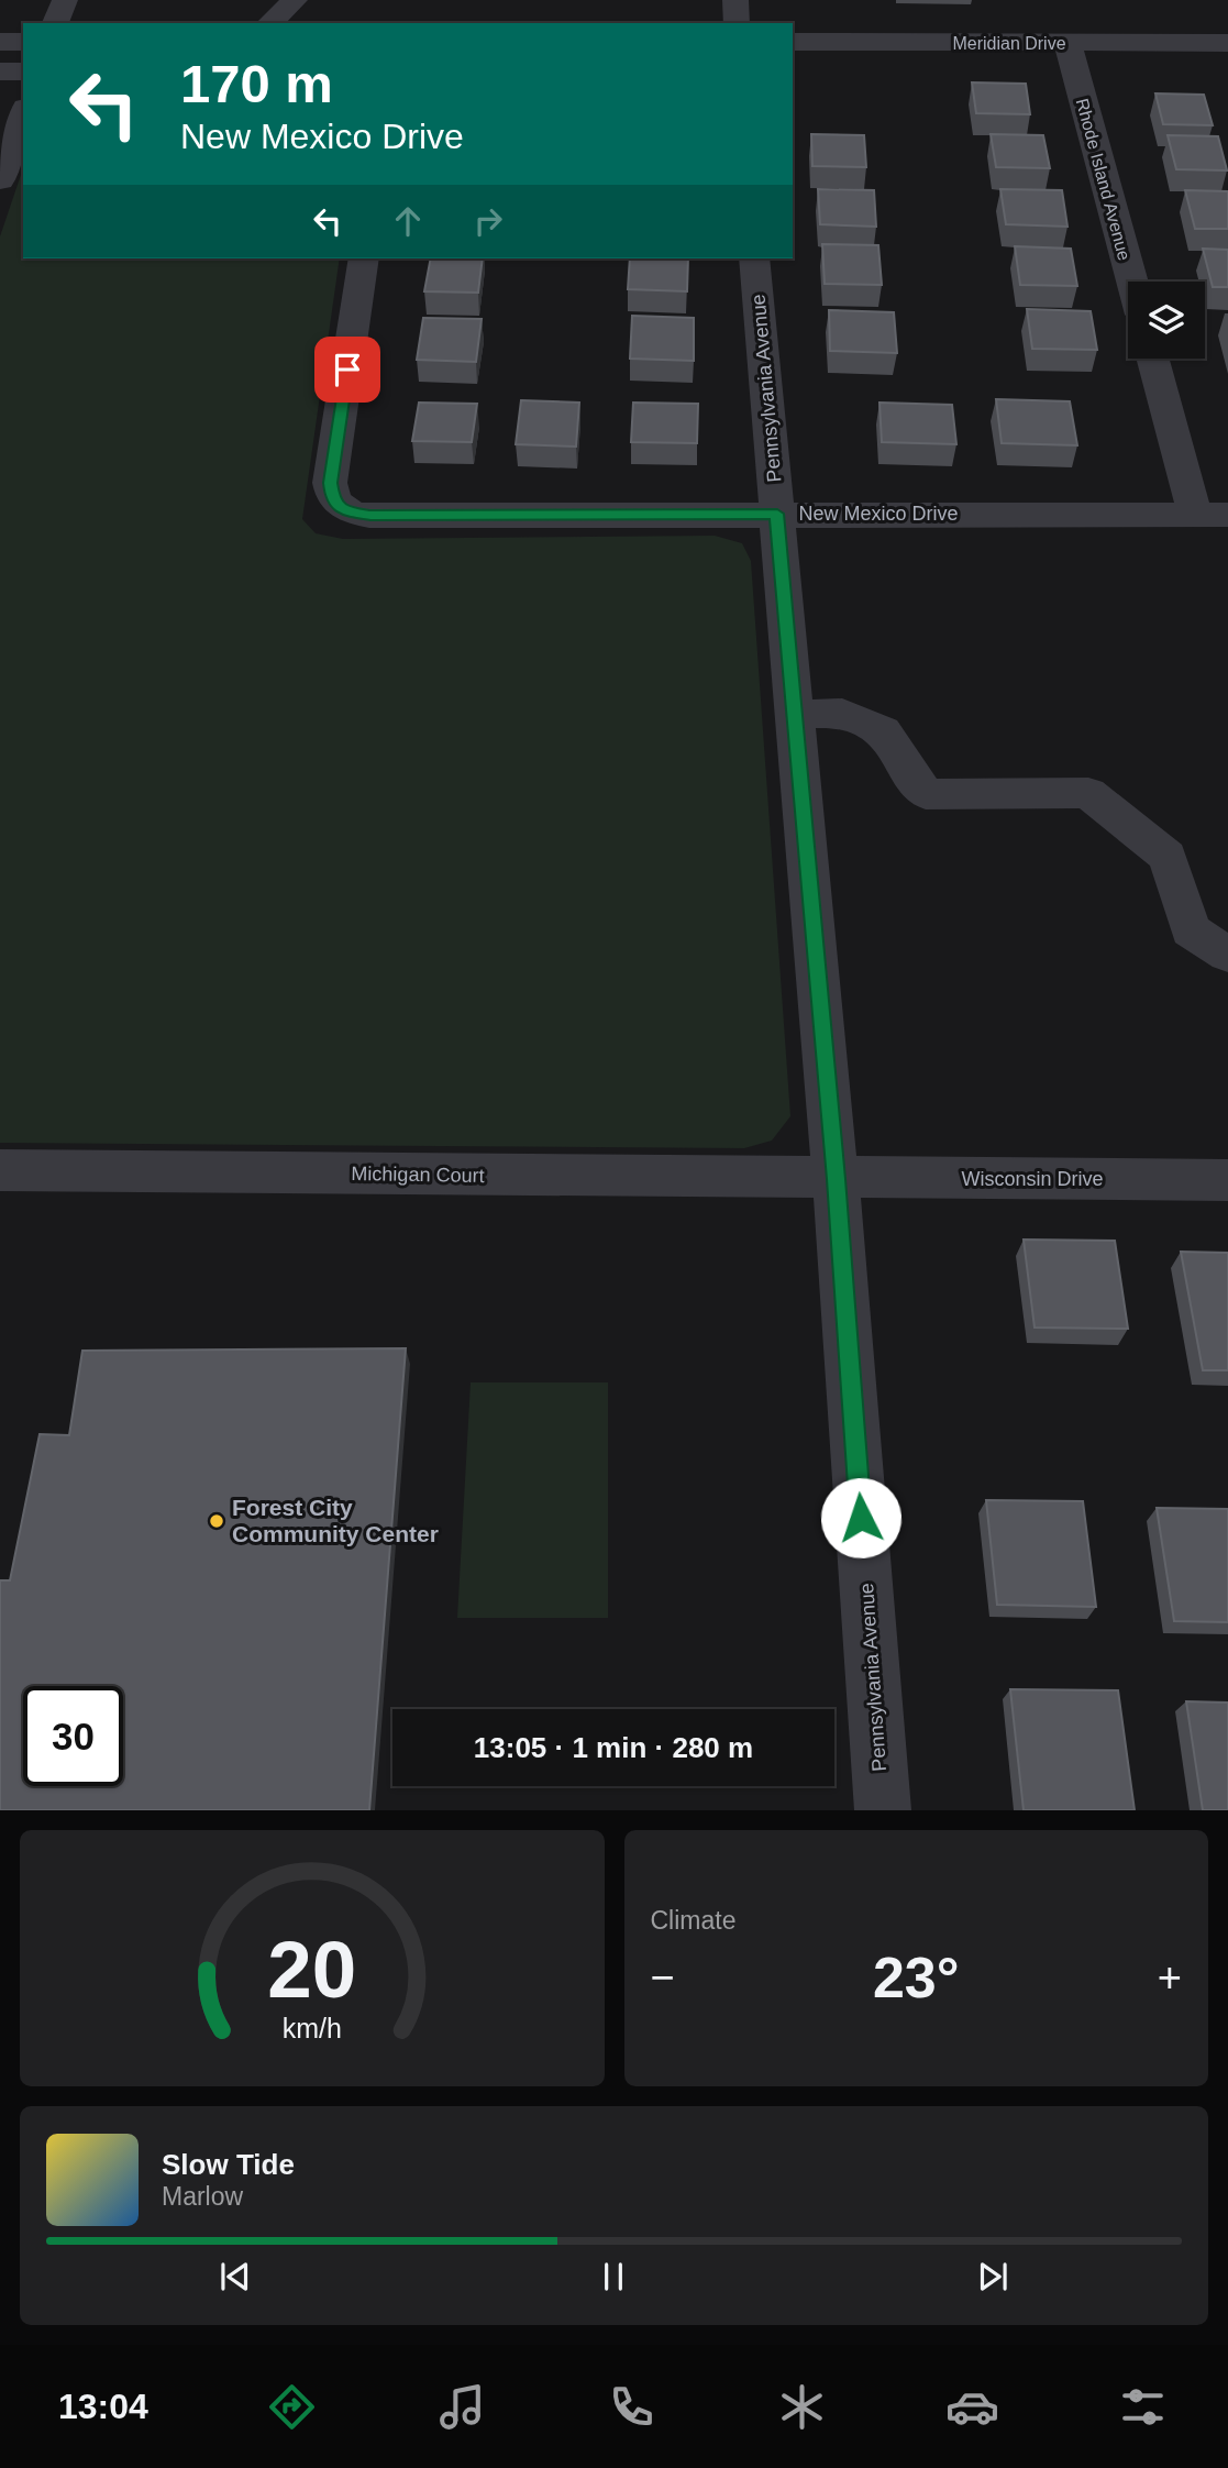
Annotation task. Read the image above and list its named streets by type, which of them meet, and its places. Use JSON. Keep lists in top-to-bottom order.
{
  "streets": {
    "street": [
      "Meridian Drive",
      "Rhode Island Avenue",
      "Pennsylvania Avenue",
      "New Mexico Drive",
      "Michigan Court",
      "Wisconsin Drive"
    ]
  },
  "crossings": [
    ["Meridian Drive", "Rhode Island Avenue"],
    ["Pennsylvania Avenue", "New Mexico Drive"],
    ["Pennsylvania Avenue", "Michigan Court"],
    ["Pennsylvania Avenue", "Wisconsin Drive"],
    ["Michigan Court", "Wisconsin Drive"]
  ],
  "places": ["Forest City Community Center"],
  "page": {
    "turn": ["170 m", "New Mexico Drive"],
    "limit": "30",
    "trip": "13:05 · 1 min · 280 m",
    "tile": "Climate",
    "heat": ["−", "23°", "+"],
    "song": ["Slow Tide", "Marlow"],
    "tabs": "13:04",
    "gauge": ["20", "km/h"]
  }
}
